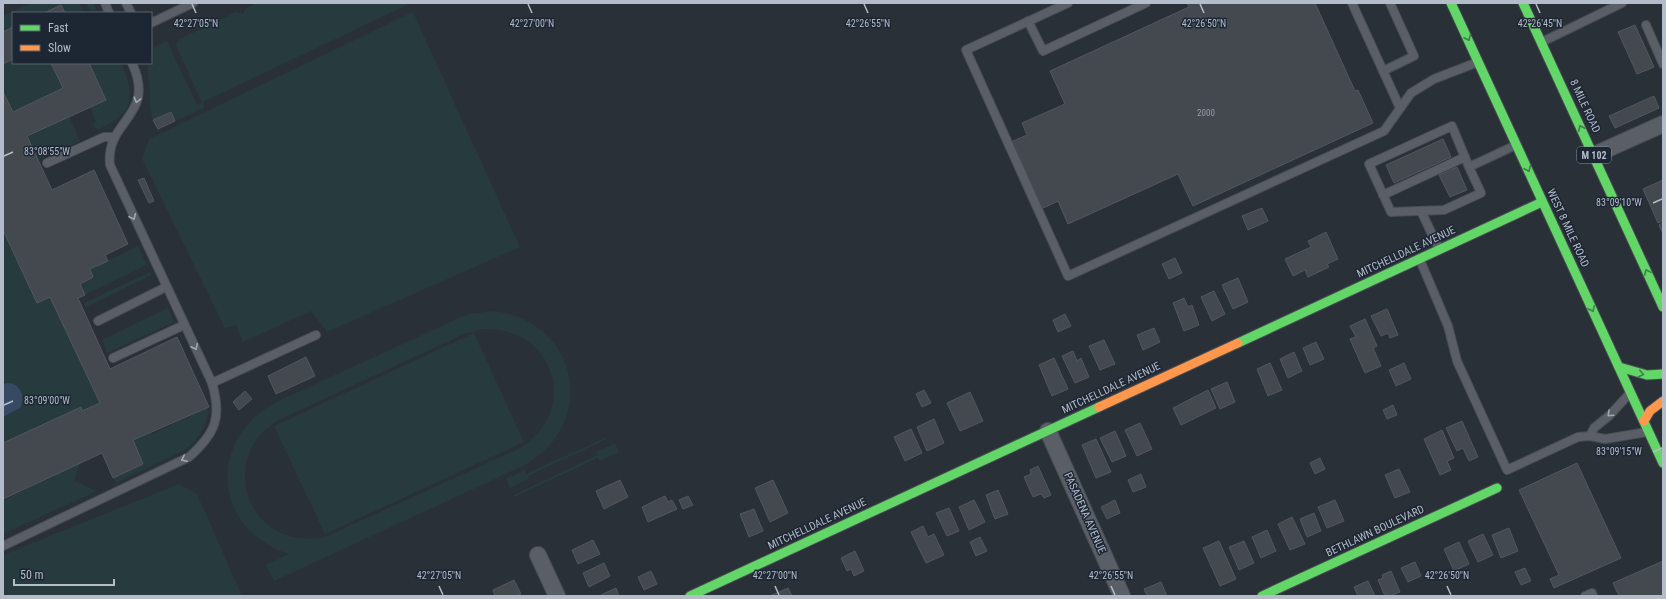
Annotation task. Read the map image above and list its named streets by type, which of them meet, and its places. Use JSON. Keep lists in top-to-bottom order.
{
  "streets": {
    "main road": [
      "8 MILE ROAD",
      "M 102",
      "WEST 8 MILE ROAD",
      "MITCHELLDALE AVENUE",
      "BETHLAWN BOULEVARD"
    ],
    "street": ["PASADENA AVENUE"]
  },
  "crossings": [
    ["WEST 8 MILE ROAD", "MITCHELLDALE AVENUE"],
    ["MITCHELLDALE AVENUE", "PASADENA AVENUE"]
  ],
  "one_way": ["8 MILE ROAD", "WEST 8 MILE ROAD"],
  "house_numbers": ["2000"],
  "legend": ["Fast", "Slow"],
  "scale_bar": "50 m",
  "coordinates": [
    "42°27'05\"N",
    "42°27'00\"N",
    "42°26'55\"N",
    "42°26'50\"N",
    "42°26'45\"N",
    "83°08'55\"W",
    "83°09'10\"W",
    "83°09'00\"W",
    "83°09'15\"W"
  ]
}
